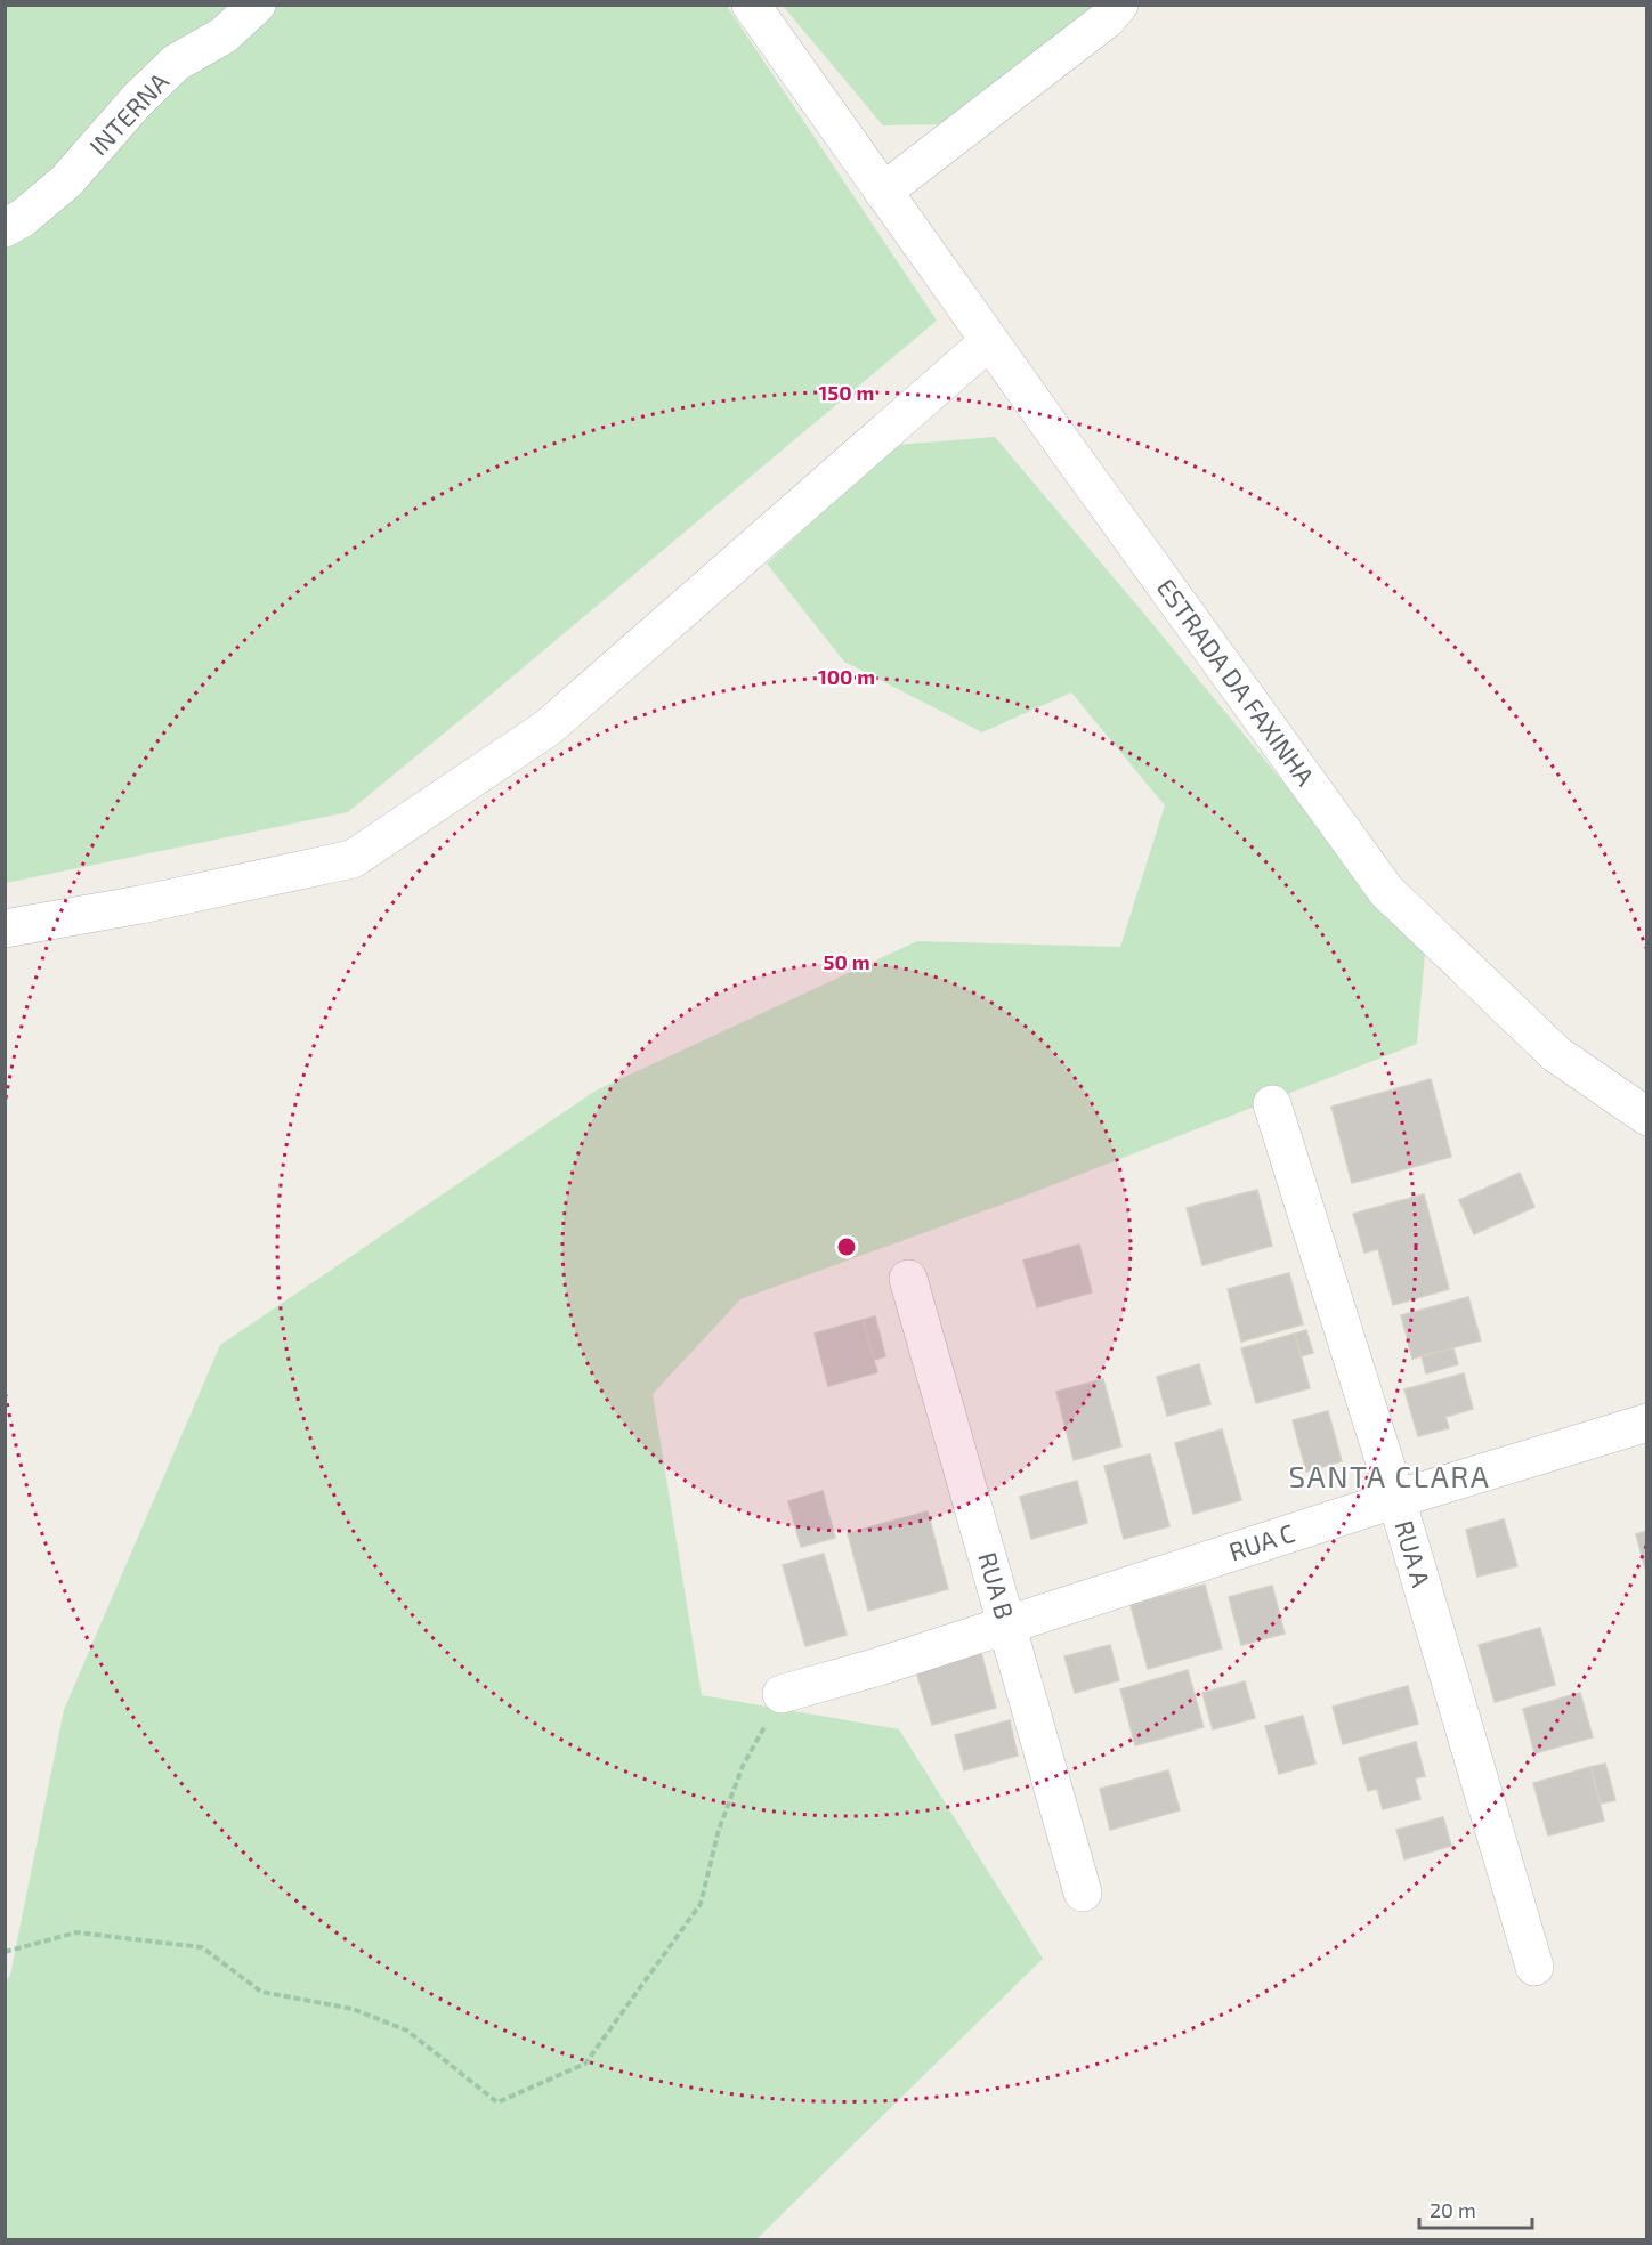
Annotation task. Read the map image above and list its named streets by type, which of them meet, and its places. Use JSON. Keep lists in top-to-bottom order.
{
  "streets": {
    "street": [
      "INTERNA",
      "ESTRADA DA FAXINHA",
      "RUA C",
      "RUA A",
      "RUA B"
    ]
  },
  "crossings": [
    ["RUA C", "RUA A"],
    ["RUA C", "RUA B"]
  ],
  "districts": ["SANTA CLARA"],
  "scale_bar": "20 m",
  "rings": ["150 m", "100 m", "50 m"]
}
